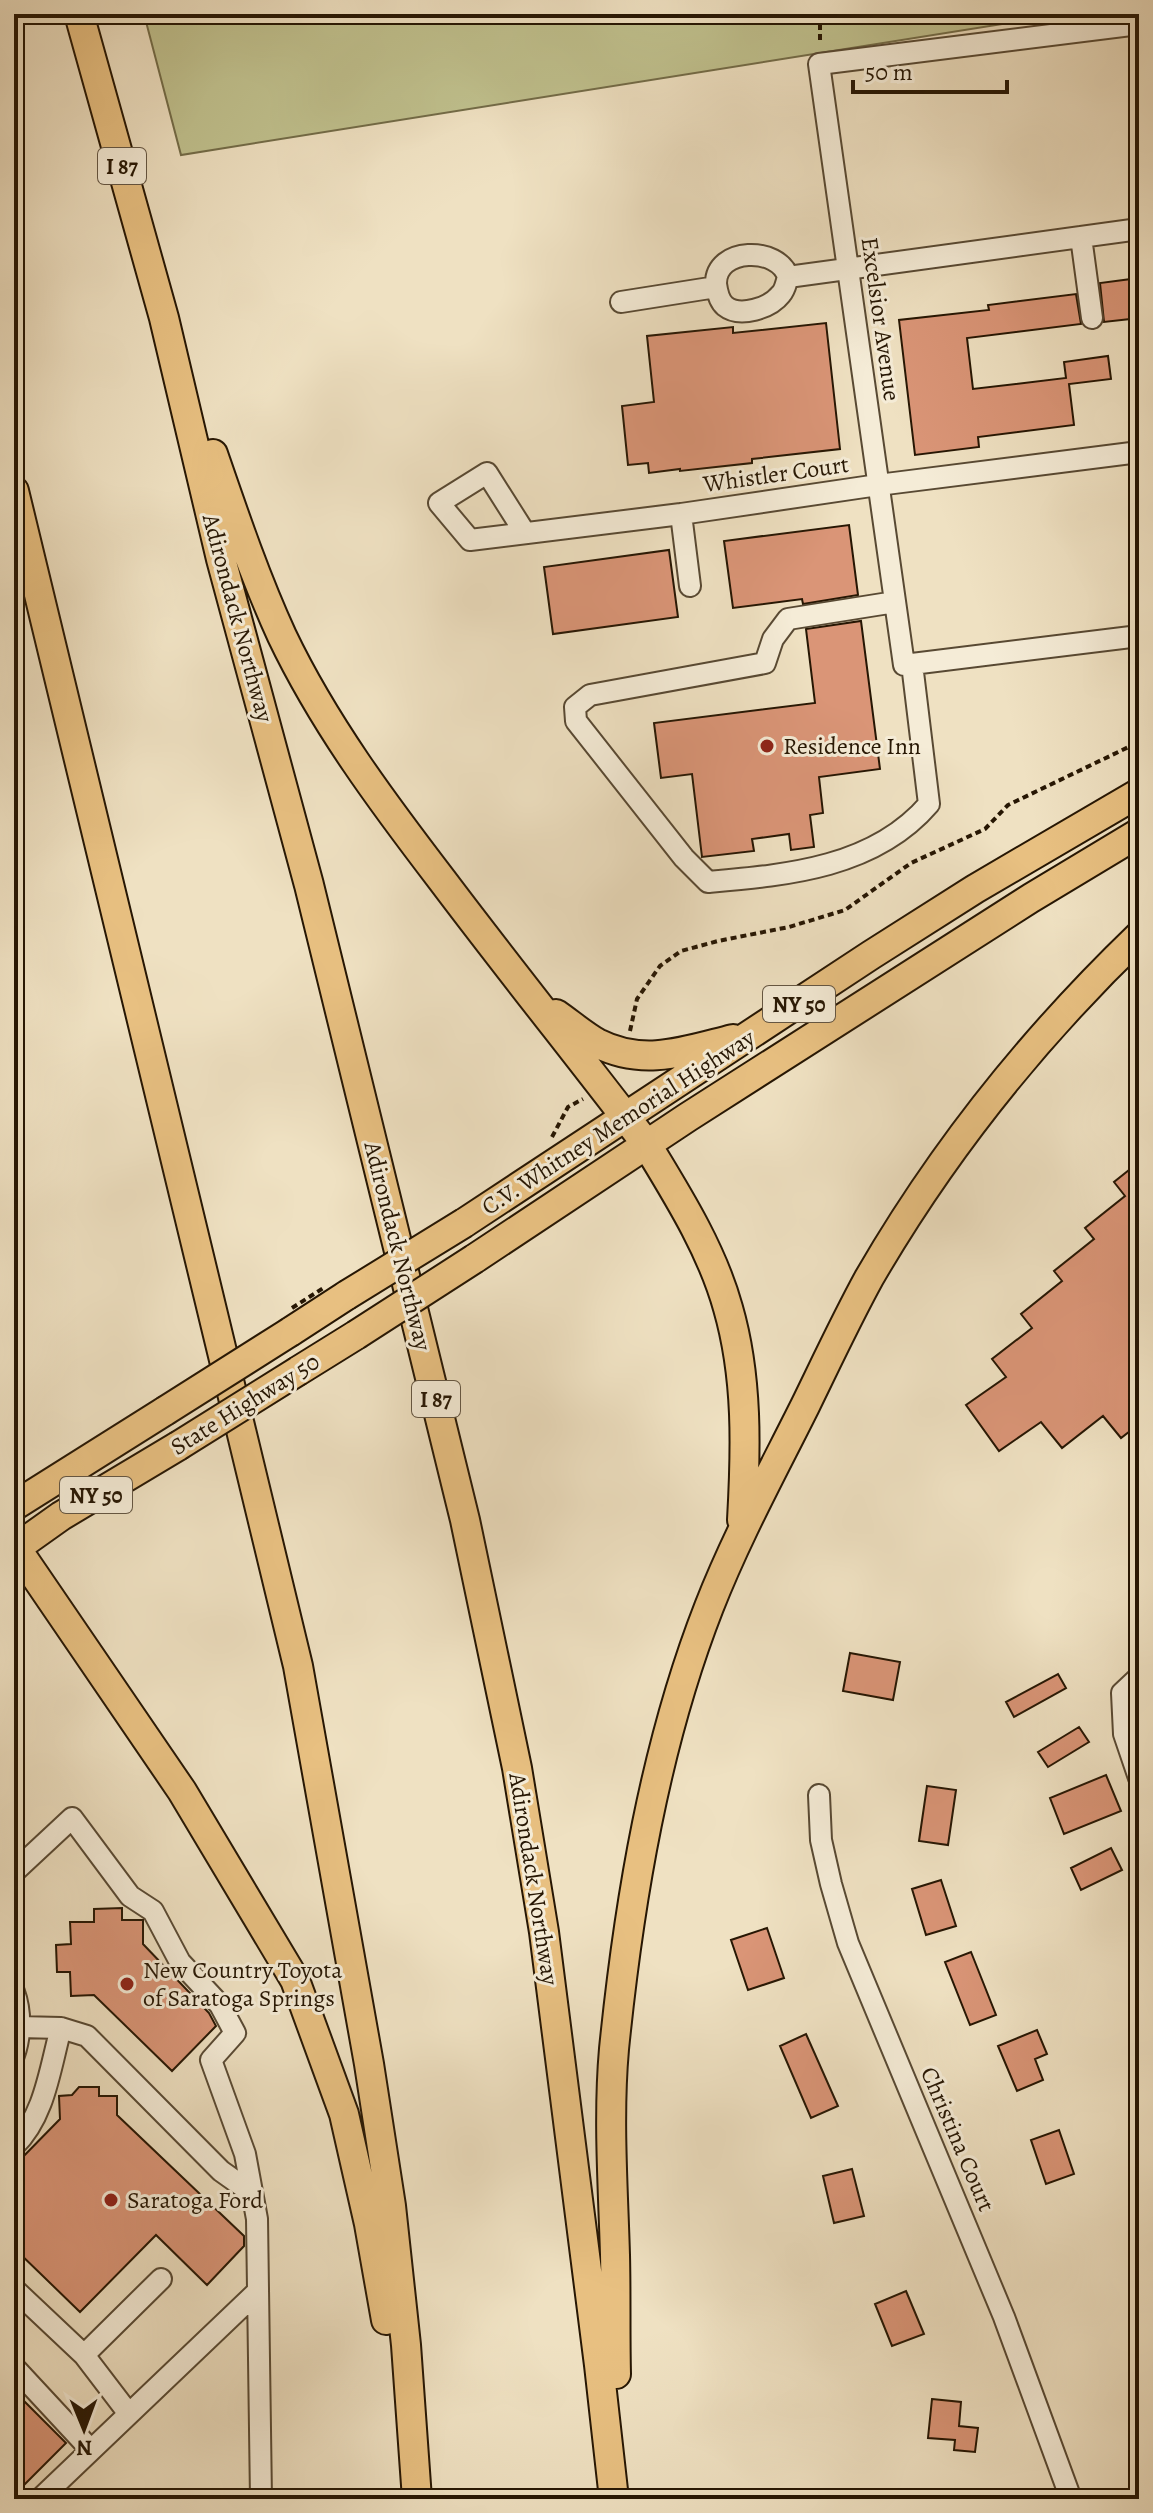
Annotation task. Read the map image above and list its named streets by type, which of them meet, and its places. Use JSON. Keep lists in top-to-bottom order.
{
  "streets": {
    "highway": [
      "I 87",
      "Adirondack Northway",
      "NY 50",
      "C.V. Whitney Memorial Highway",
      "State Highway 50"
    ],
    "street": ["Excelsior Avenue", "Whistler Court", "Christina Court"]
  },
  "crossings": [
    ["Excelsior Avenue", "Whistler Court"],
    ["C.V. Whitney Memorial Highway", "State Highway 50"]
  ],
  "places": ["Residence Inn", "New Country Toyota of Saratoga Springs", "Saratoga Ford"],
  "scale_bar": "50 m",
  "north": "bottom"
}
